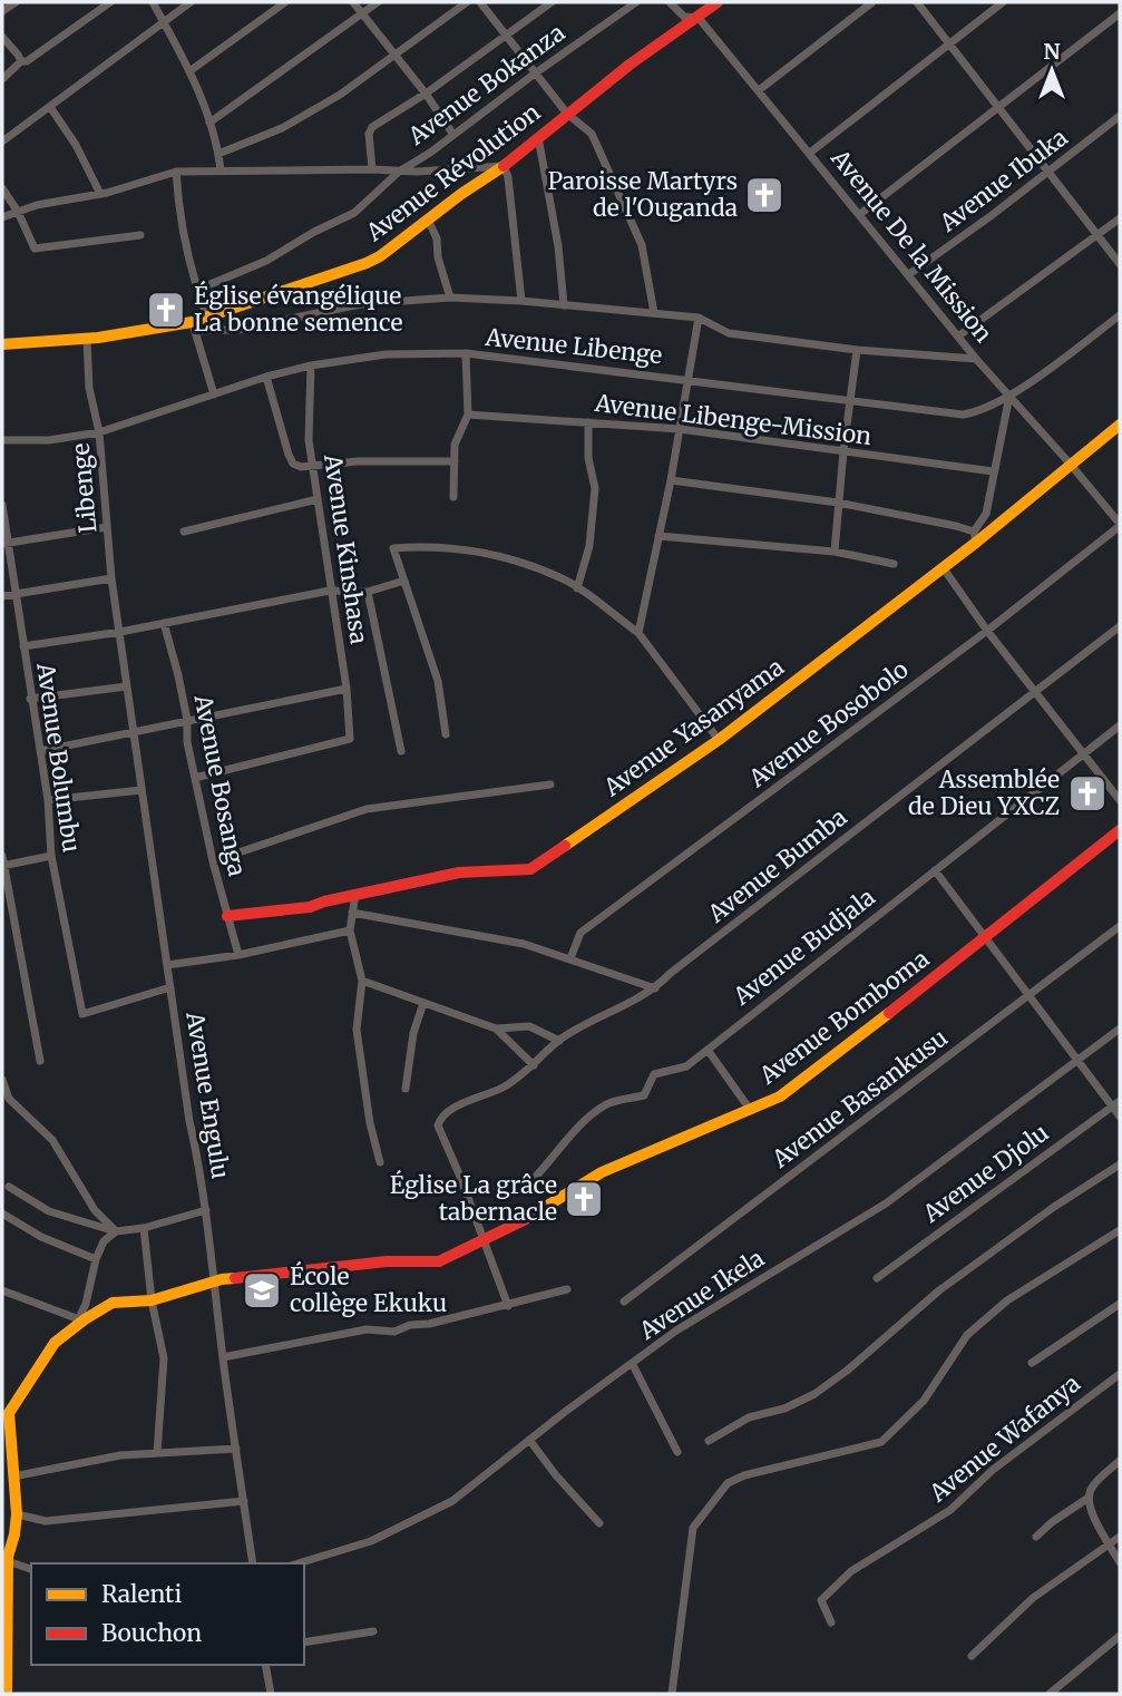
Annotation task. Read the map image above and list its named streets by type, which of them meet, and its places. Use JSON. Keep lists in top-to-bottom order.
{
  "streets": {
    "street": [
      "Avenue Bokanza",
      "Avenue Révolution",
      "Avenue Ibuka",
      "Avenue De la Mission",
      "Avenue Libenge",
      "Avenue Libenge-Mission",
      "Libenge",
      "Avenue Kinshasa",
      "Avenue Bosobolo",
      "Avenue Yasanyama",
      "Avenue Bolumbu",
      "Avenue Bosanga",
      "Avenue Bumba",
      "Avenue Budjala",
      "Avenue Bomboma",
      "Avenue Engulu",
      "Avenue Basankusu",
      "Avenue Djolu",
      "Avenue Ikela",
      "Avenue Wafanya"
    ]
  },
  "crossings": [
    ["Avenue Révolution", "Avenue De la Mission"],
    ["Avenue Révolution", "Libenge"],
    ["Avenue Ibuka", "Avenue De la Mission"],
    ["Avenue De la Mission", "Avenue Libenge"],
    ["Avenue De la Mission", "Avenue Bosobolo"],
    ["Avenue De la Mission", "Avenue Yasanyama"],
    ["Avenue Libenge", "Libenge"],
    ["Avenue Libenge", "Avenue Kinshasa"],
    ["Libenge", "Avenue Engulu"],
    ["Avenue Kinshasa", "Avenue Bosanga"],
    ["Avenue Yasanyama", "Avenue Bosanga"],
    ["Avenue Bolumbu", "Avenue Engulu"],
    ["Avenue Bumba", "Avenue Bomboma"],
    ["Avenue Bomboma", "Avenue Engulu"]
  ],
  "places": {
    "church": [
      "Paroisse Martyrs de l'Ouganda",
      "Église évangélique La bonne semence",
      "Assemblée de Dieu YXCZ",
      "Église La grâce tabernacle"
    ],
    "school or university": ["École collège Ekuku"]
  },
  "legend": ["Ralenti", "Bouchon"],
  "north": "top"
}
